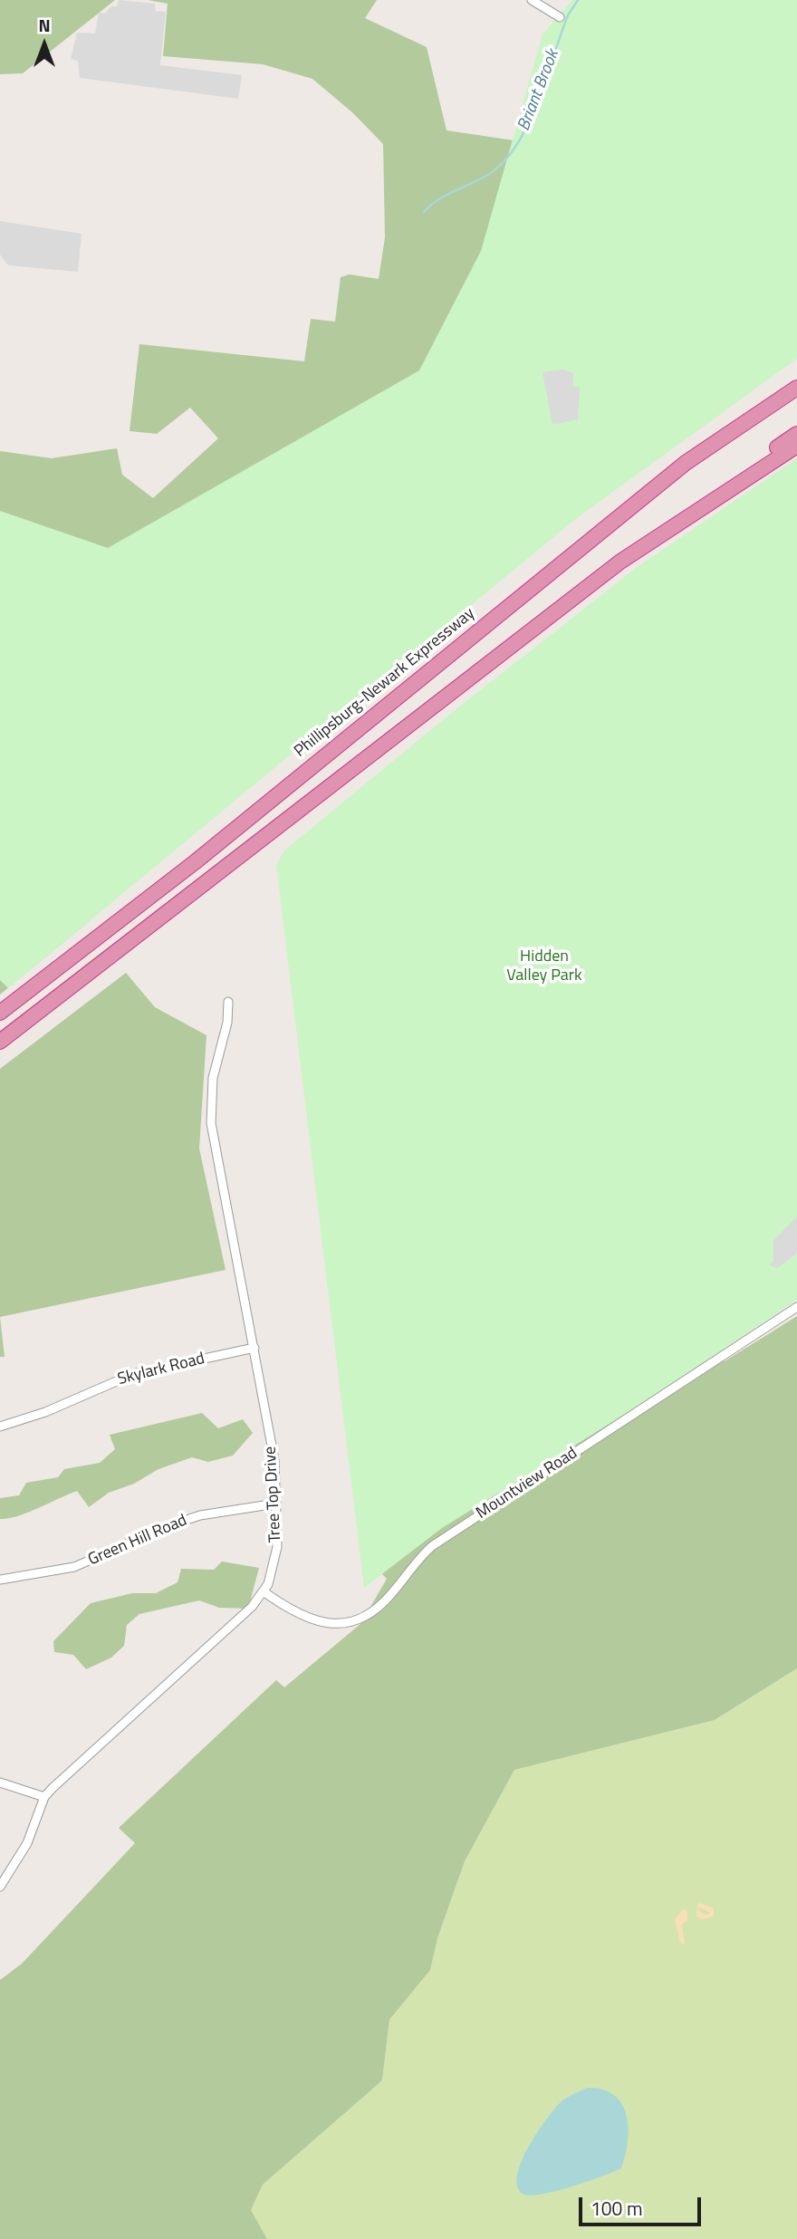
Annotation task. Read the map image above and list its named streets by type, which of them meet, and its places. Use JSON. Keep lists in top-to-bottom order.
{
  "streets": {
    "highway": ["Phillipsburg-Newark Expressway"],
    "street": [
      "Skylark Road",
      "Mountview Road",
      "Tree Top Drive",
      "Green Hill Road"
    ]
  },
  "crossings": [
    ["Skylark Road", "Tree Top Drive"],
    ["Mountview Road", "Tree Top Drive"],
    ["Tree Top Drive", "Green Hill Road"]
  ],
  "water": ["Briant Brook"],
  "parks": ["Hidden Valley Park"],
  "scale_bar": "100 m",
  "north": "top"
}
